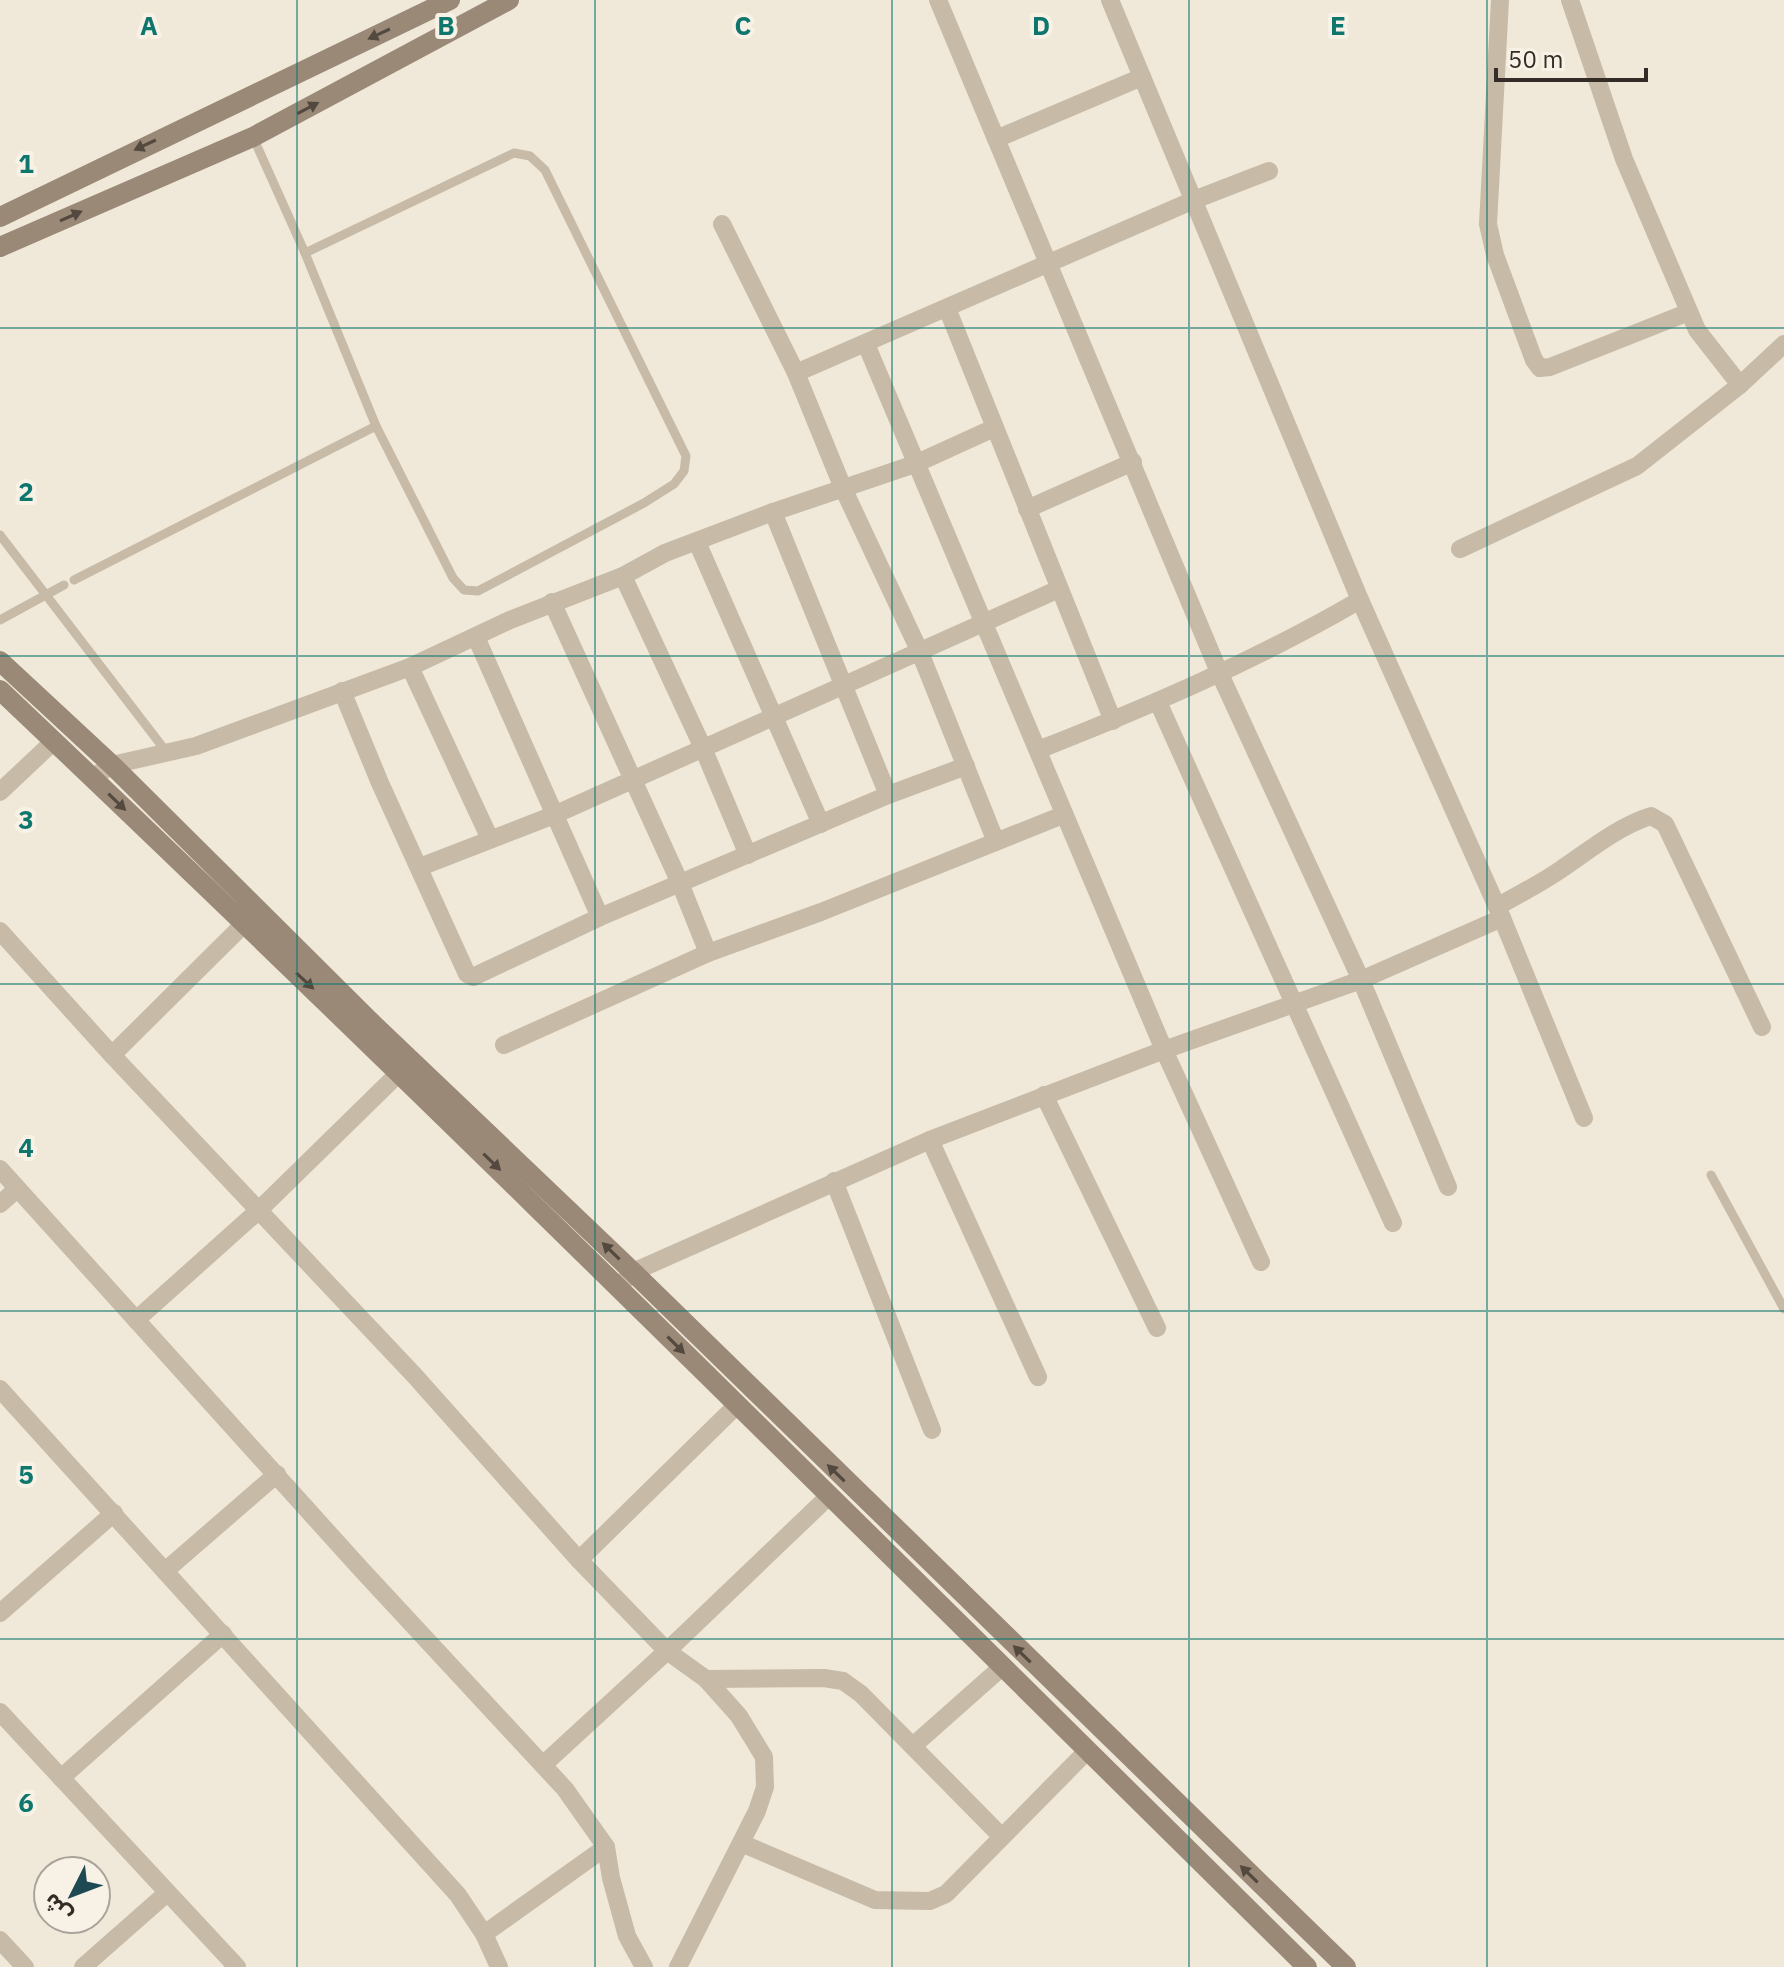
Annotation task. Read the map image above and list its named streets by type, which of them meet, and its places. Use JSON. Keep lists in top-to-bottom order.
{
  "scale_bar": "50 m",
  "north": "bottom left",
  "grid": {
    "columns": [
      "A",
      "B",
      "C",
      "D",
      "E"
    ],
    "rows": [
      "1",
      "2",
      "3",
      "4",
      "5",
      "6"
    ]
  }
}
